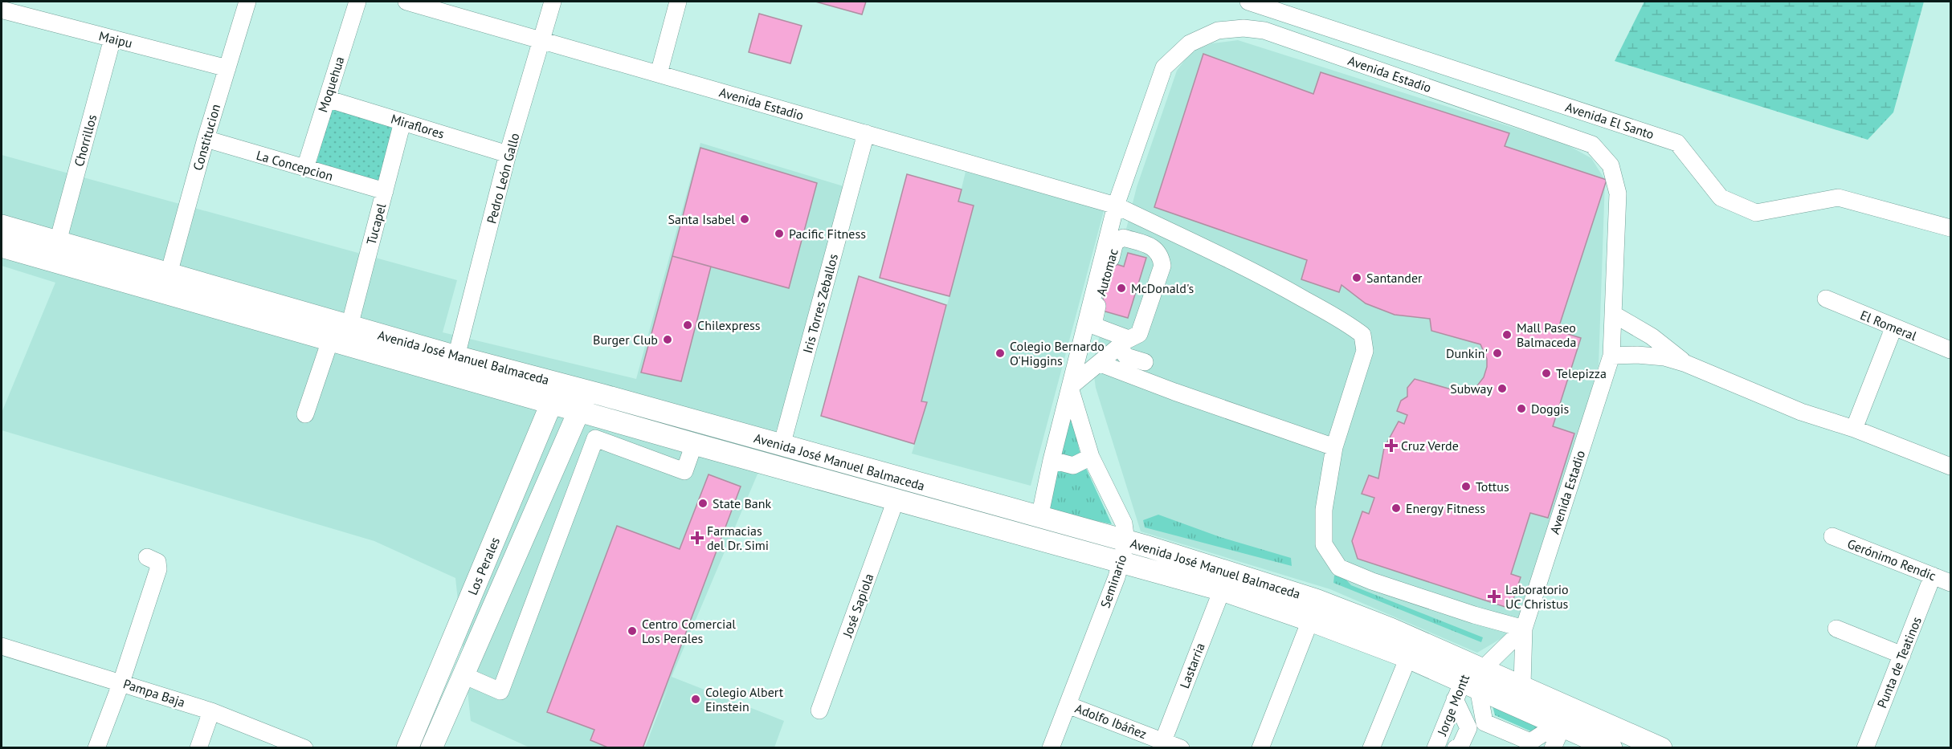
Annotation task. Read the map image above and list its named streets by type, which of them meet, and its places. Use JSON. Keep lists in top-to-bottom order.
{
  "streets": {
    "main road": ["Avenida José Manuel Balmaceda", "Los Perales"],
    "street": [
      "Maipu",
      "Avenida Estadio",
      "Moquehua",
      "Avenida El Santo",
      "Miraflores",
      "Constitucion",
      "Chorrillos",
      "La Concepcion",
      "Pedro León Gallo",
      "Tucapel",
      "Automac",
      "Iris Torres Zeballos",
      "El Romeral",
      "Gerónimo Rendic",
      "Seminario",
      "José Sapiola",
      "Punta de Teatinos",
      "Lastarria",
      "Pampa Baja",
      "Jorge Montt",
      "Adolfo Ibáñez"
    ]
  },
  "crossings": [
    ["Maipu", "Constitucion"],
    ["Maipu", "Chorrillos"],
    ["Avenida Estadio", "Pedro León Gallo"],
    ["Avenida Estadio", "Iris Torres Zeballos"],
    ["Avenida Estadio", "Avenida José Manuel Balmaceda"],
    ["Avenida Estadio", "Seminario"],
    ["Avenida Estadio", "Jorge Montt"],
    ["Moquehua", "Miraflores"],
    ["Moquehua", "La Concepcion"],
    ["Miraflores", "Pedro León Gallo"],
    ["Miraflores", "Tucapel"],
    ["Constitucion", "La Concepcion"],
    ["Constitucion", "Avenida José Manuel Balmaceda"],
    ["Chorrillos", "Avenida José Manuel Balmaceda"],
    ["La Concepcion", "Tucapel"],
    ["Pedro León Gallo", "Avenida José Manuel Balmaceda"],
    ["Tucapel", "Avenida José Manuel Balmaceda"],
    ["Iris Torres Zeballos", "Avenida José Manuel Balmaceda"],
    ["Avenida José Manuel Balmaceda", "Los Perales"],
    ["Avenida José Manuel Balmaceda", "Seminario"],
    ["Avenida José Manuel Balmaceda", "José Sapiola"],
    ["Avenida José Manuel Balmaceda", "Lastarria"],
    ["Avenida José Manuel Balmaceda", "Jorge Montt"],
    ["Gerónimo Rendic", "Punta de Teatinos"],
    ["Seminario", "Adolfo Ibáñez"],
    ["Lastarria", "Adolfo Ibáñez"]
  ],
  "places": {
    "other": [
      "Santa Isabel",
      "Pacific Fitness",
      "Santander",
      "McDonald's",
      "Chilexpress",
      "Mall Paseo Balmaceda",
      "Burger Club",
      "Colegio Bernardo O'Higgins",
      "Dunkin'",
      "Telepizza",
      "Subway",
      "Doggis",
      "Tottus",
      "State Bank",
      "Energy Fitness",
      "Centro Comercial Los Perales",
      "Colegio Albert Einstein"
    ],
    "health": ["Cruz Verde", "Farmacias del Dr. Simi", "Laboratorio UC Christus"]
  }
}
